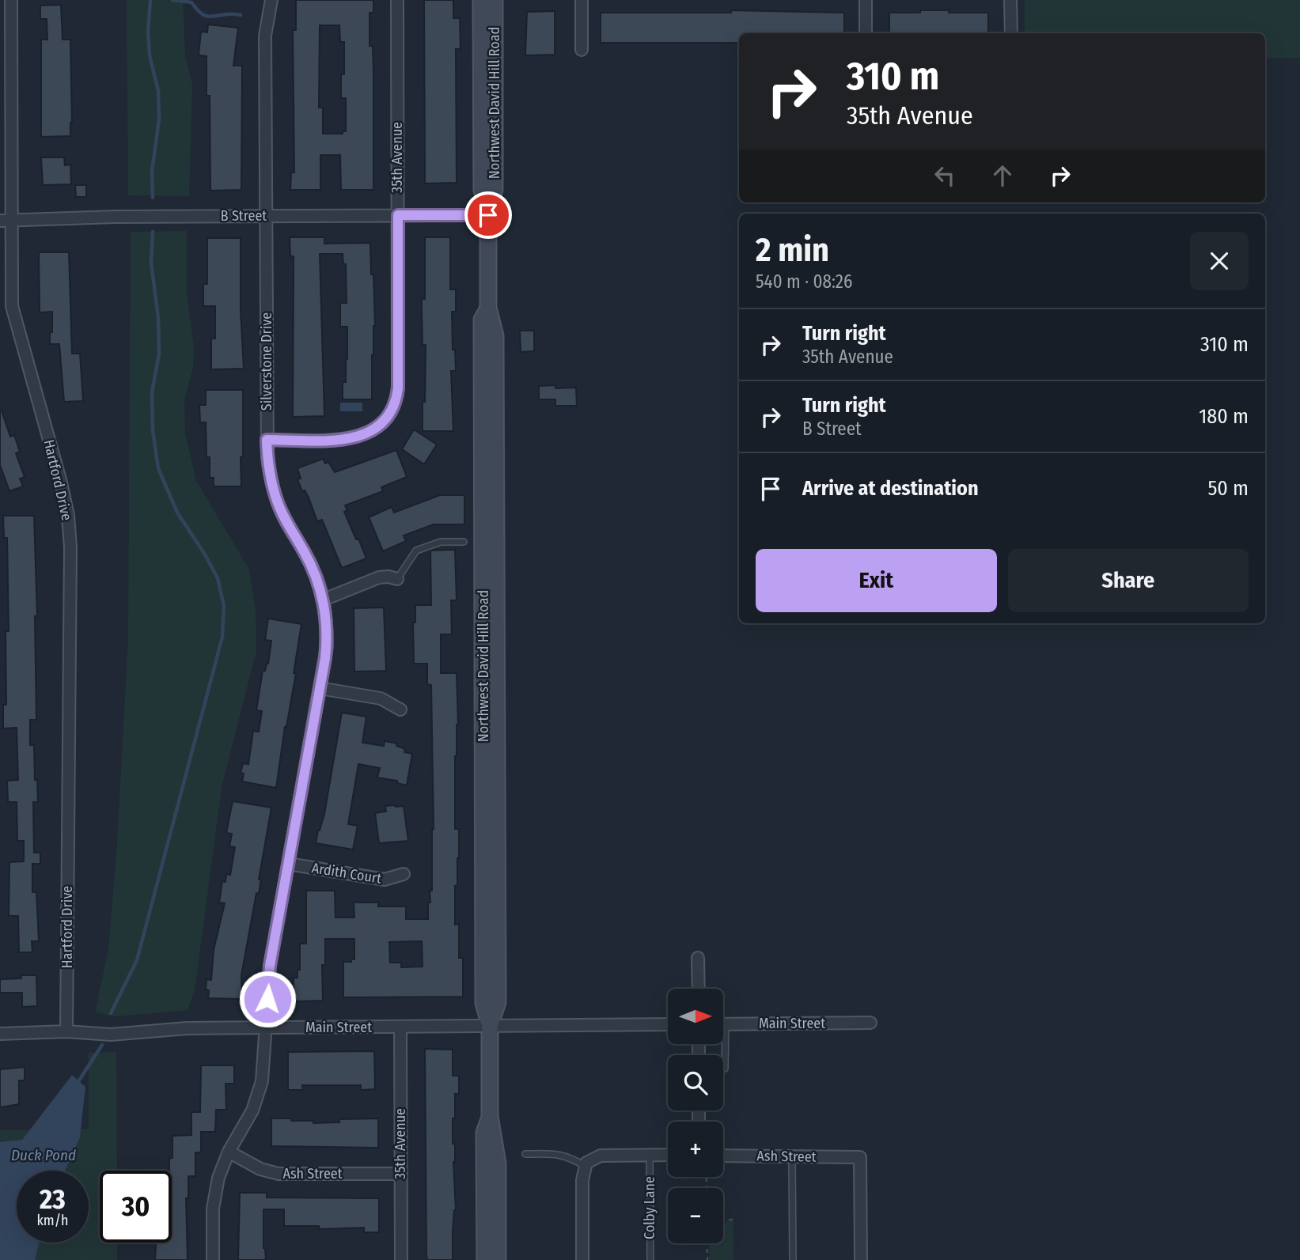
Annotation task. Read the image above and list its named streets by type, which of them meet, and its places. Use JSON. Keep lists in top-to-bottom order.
{
  "streets": {
    "street": [
      "Northwest David Hill Road",
      "35th Avenue",
      "B Street",
      "Silverstone Drive",
      "Hartford Drive",
      "Ardith Court",
      "Main Street",
      "Ash Street"
    ],
    "lane": ["Colby Lane"]
  },
  "crossings": [
    ["Northwest David Hill Road", "B Street"],
    ["Northwest David Hill Road", "Main Street"],
    ["35th Avenue", "B Street"],
    ["35th Avenue", "Silverstone Drive"],
    ["35th Avenue", "Main Street"],
    ["35th Avenue", "Ash Street"],
    ["B Street", "Silverstone Drive"],
    ["B Street", "Hartford Drive"],
    ["Silverstone Drive", "Ardith Court"],
    ["Silverstone Drive", "Main Street"],
    ["Silverstone Drive", "Ash Street"],
    ["Hartford Drive", "Main Street"]
  ],
  "water": ["Duck Pond"],
  "north": "right",
  "page": {
    "turn": ["310 m", "35th Avenue"],
    "heading": ["2 min", "540 m · 08:26"],
    "list": [
      {
        "name": "Turn right",
        "note": "35th Avenue",
        "value": "310 m"
      },
      {
        "name": "Turn right",
        "note": "B Street",
        "value": "180 m"
      },
      {
        "name": "Arrive at destination",
        "value": "50 m"
      }
    ],
    "buttons": ["Exit", "Share"],
    "map_buttons": ["+", "−"],
    "speed": "23 km/h",
    "limit": "30"
  }
}
